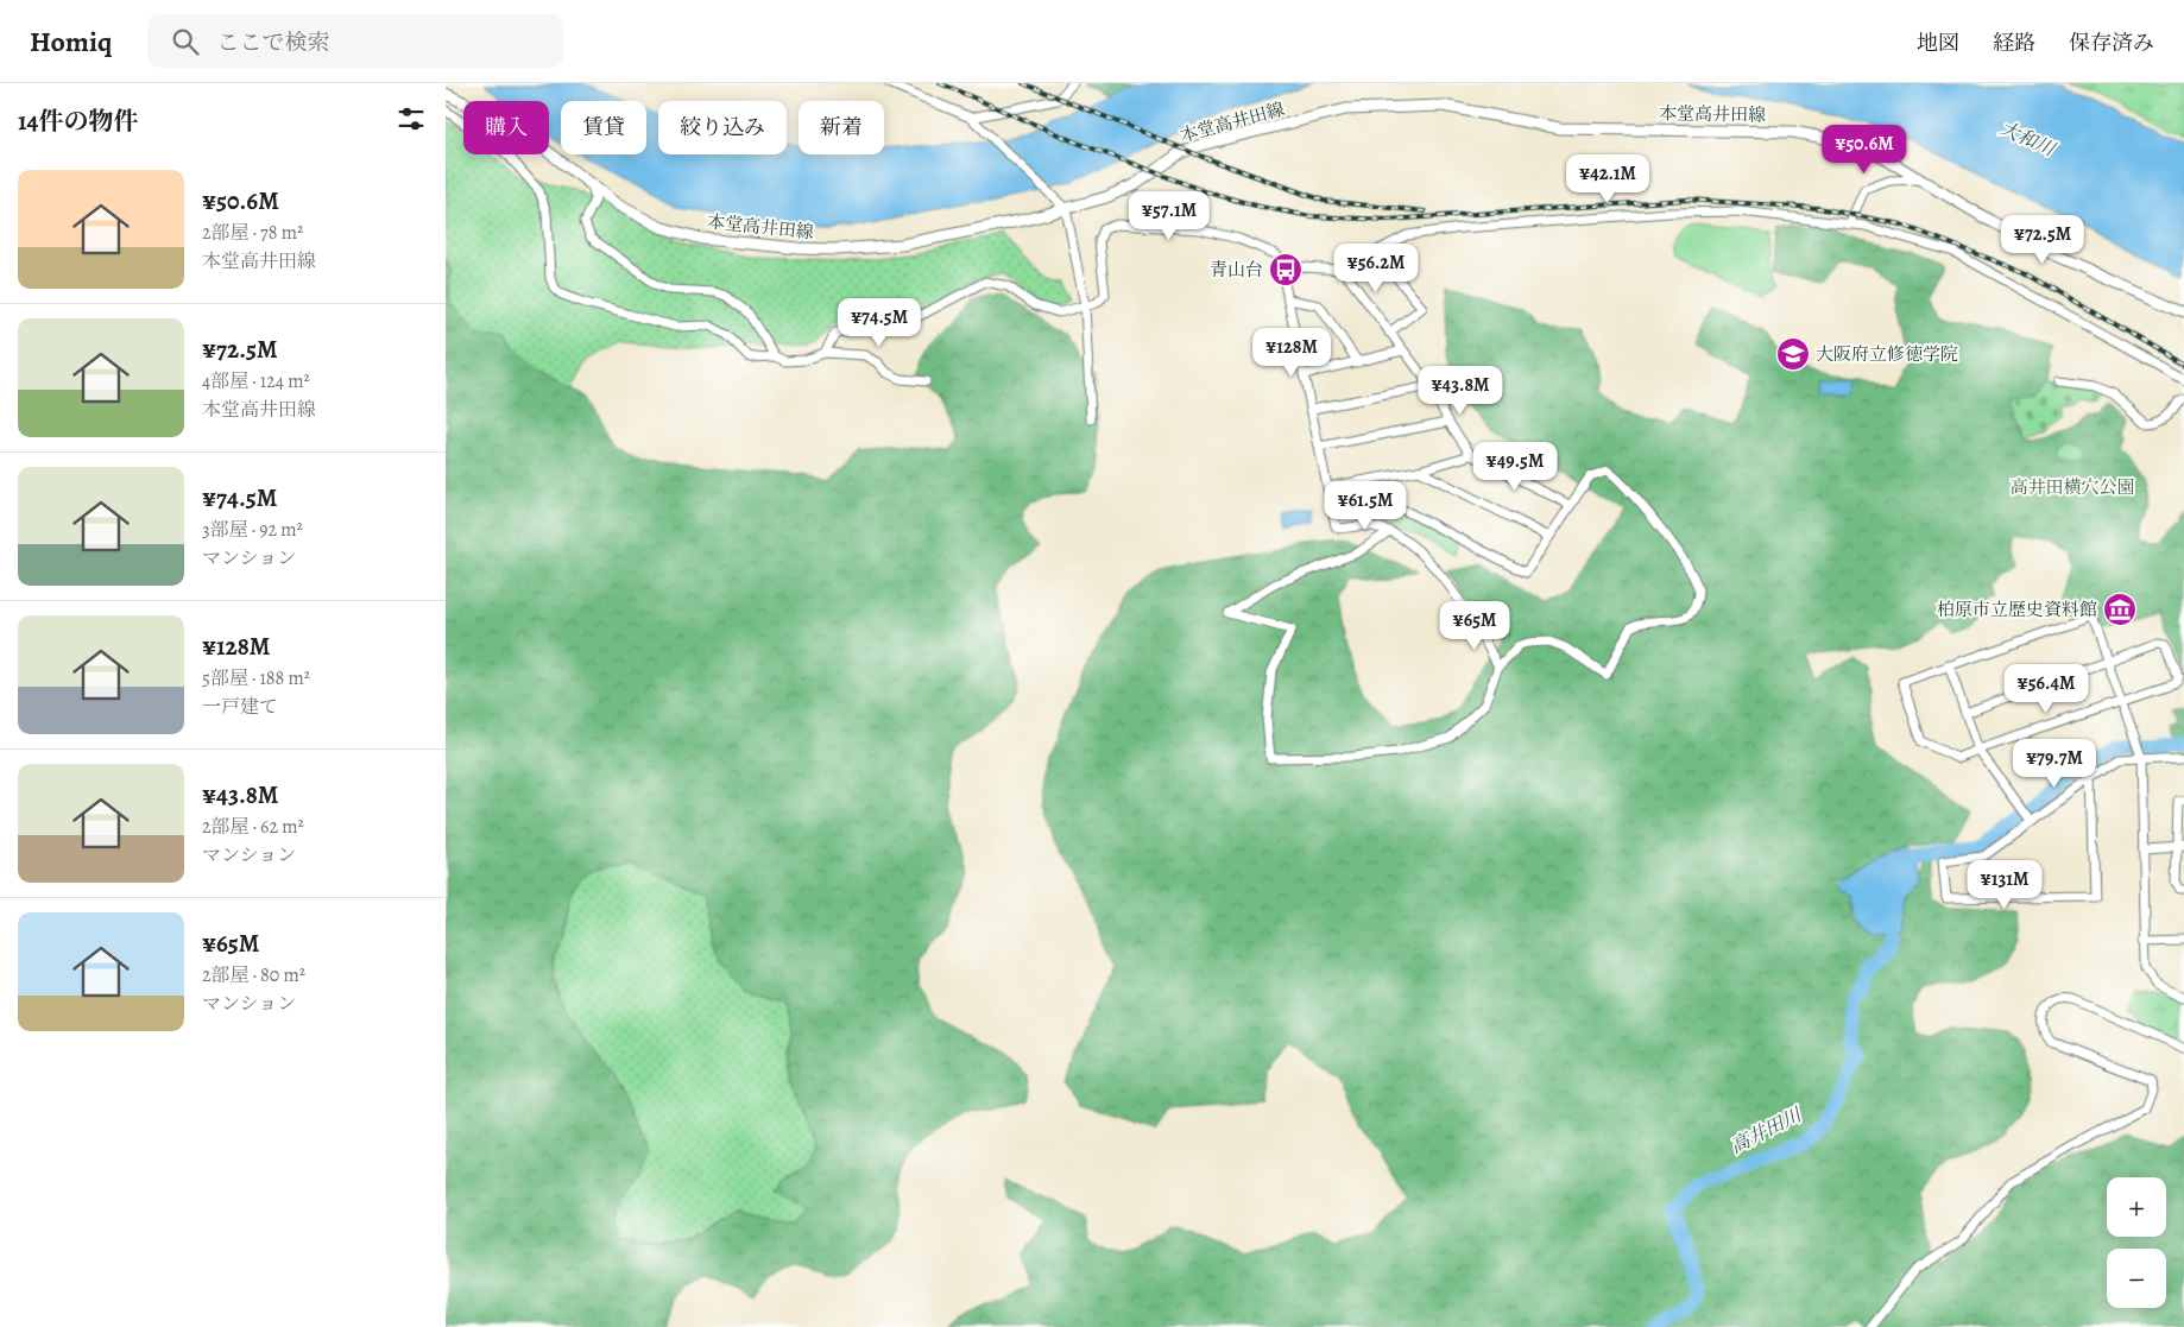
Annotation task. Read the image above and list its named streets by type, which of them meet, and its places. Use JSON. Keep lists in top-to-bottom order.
{
  "streets": {
    "main road": ["本堂高井田線"]
  },
  "water": ["大和川", "高井田川"],
  "parks": ["高井田横穴公園"],
  "places": {
    "bus stop": ["青山台"],
    "school or university": ["大阪府立修徳学院"],
    "museum": ["柏原市立歴史資料館"]
  },
  "page": {
    "header": "Homiq",
    "search": "ここで検索",
    "nav": ["地図", "経路", "保存済み"],
    "heading": "14件の物件",
    "chip": [
      "購入",
      "賃貸",
      "絞り込み",
      "新着"
    ],
    "price": [
      "¥50.6M",
      "¥42.1M",
      "¥57.1M",
      "¥72.5M",
      "¥56.2M",
      "¥74.5M",
      "¥128M",
      "¥43.8M",
      "¥49.5M",
      "¥61.5M",
      "¥65M",
      "¥56.4M",
      "¥79.7M",
      "¥131M"
    ],
    "list": [
      {
        "name": "¥50.6M",
        "note": "2部屋 · 78 m² · 本堂高井田線"
      },
      {
        "name": "¥72.5M",
        "note": "4部屋 · 124 m² · 本堂高井田線"
      },
      {
        "name": "¥74.5M",
        "note": "3部屋 · 92 m² · マンション"
      },
      {
        "name": "¥128M",
        "note": "5部屋 · 188 m² · 一戸建て"
      },
      {
        "name": "¥43.8M",
        "note": "2部屋 · 62 m² · マンション"
      },
      {
        "name": "¥65M",
        "note": "2部屋 · 80 m² · マンション"
      }
    ],
    "map_buttons": ["+", "−"]
  }
}
